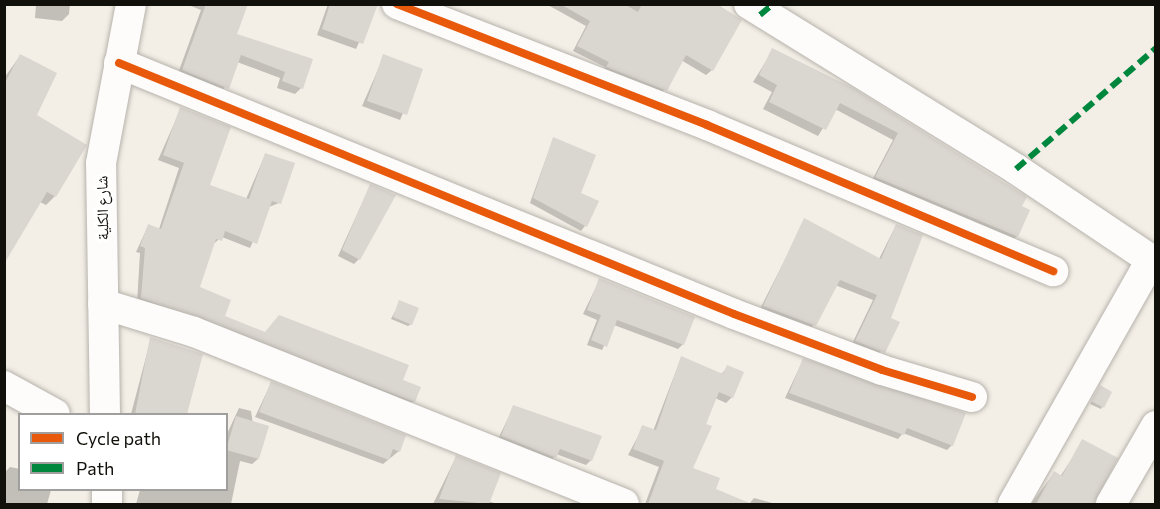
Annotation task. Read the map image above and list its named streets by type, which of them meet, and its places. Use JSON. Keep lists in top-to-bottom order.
{
  "streets": {
    "street": ["شارع الكلية"]
  },
  "legend": ["Cycle path", "Path"]
}
